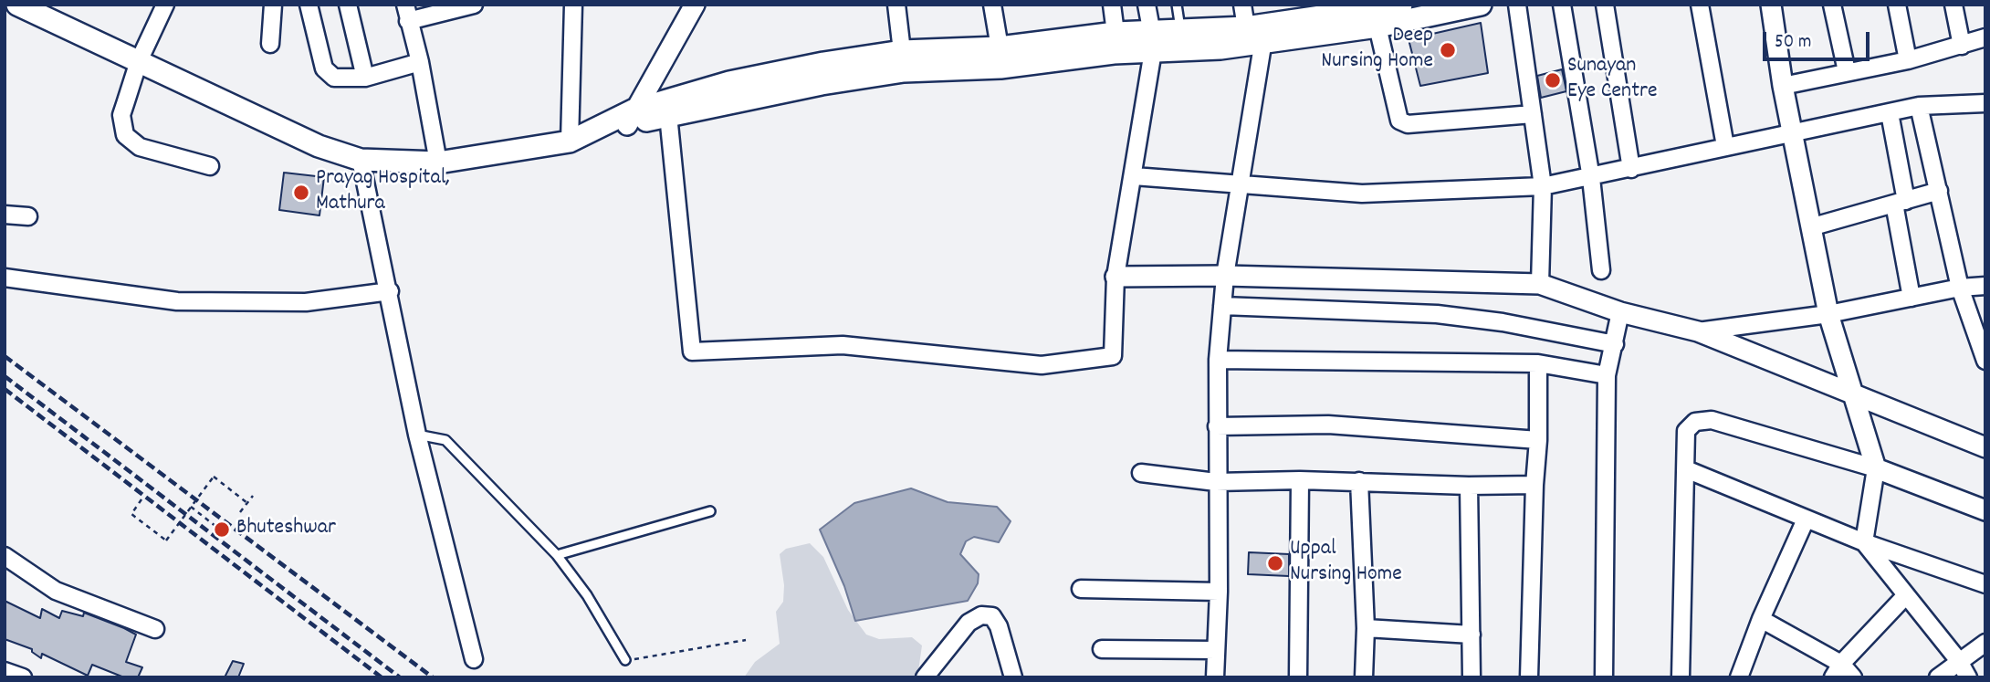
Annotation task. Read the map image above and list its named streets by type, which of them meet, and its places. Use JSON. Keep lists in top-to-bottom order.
{
  "places": [
    "Deep Nursing Home",
    "Sunayan Eye Centre",
    "Prayag Hospital, Mathura",
    "Bhuteshwar",
    "Uppal Nursing Home"
  ],
  "scale_bar": "50 m"
}
